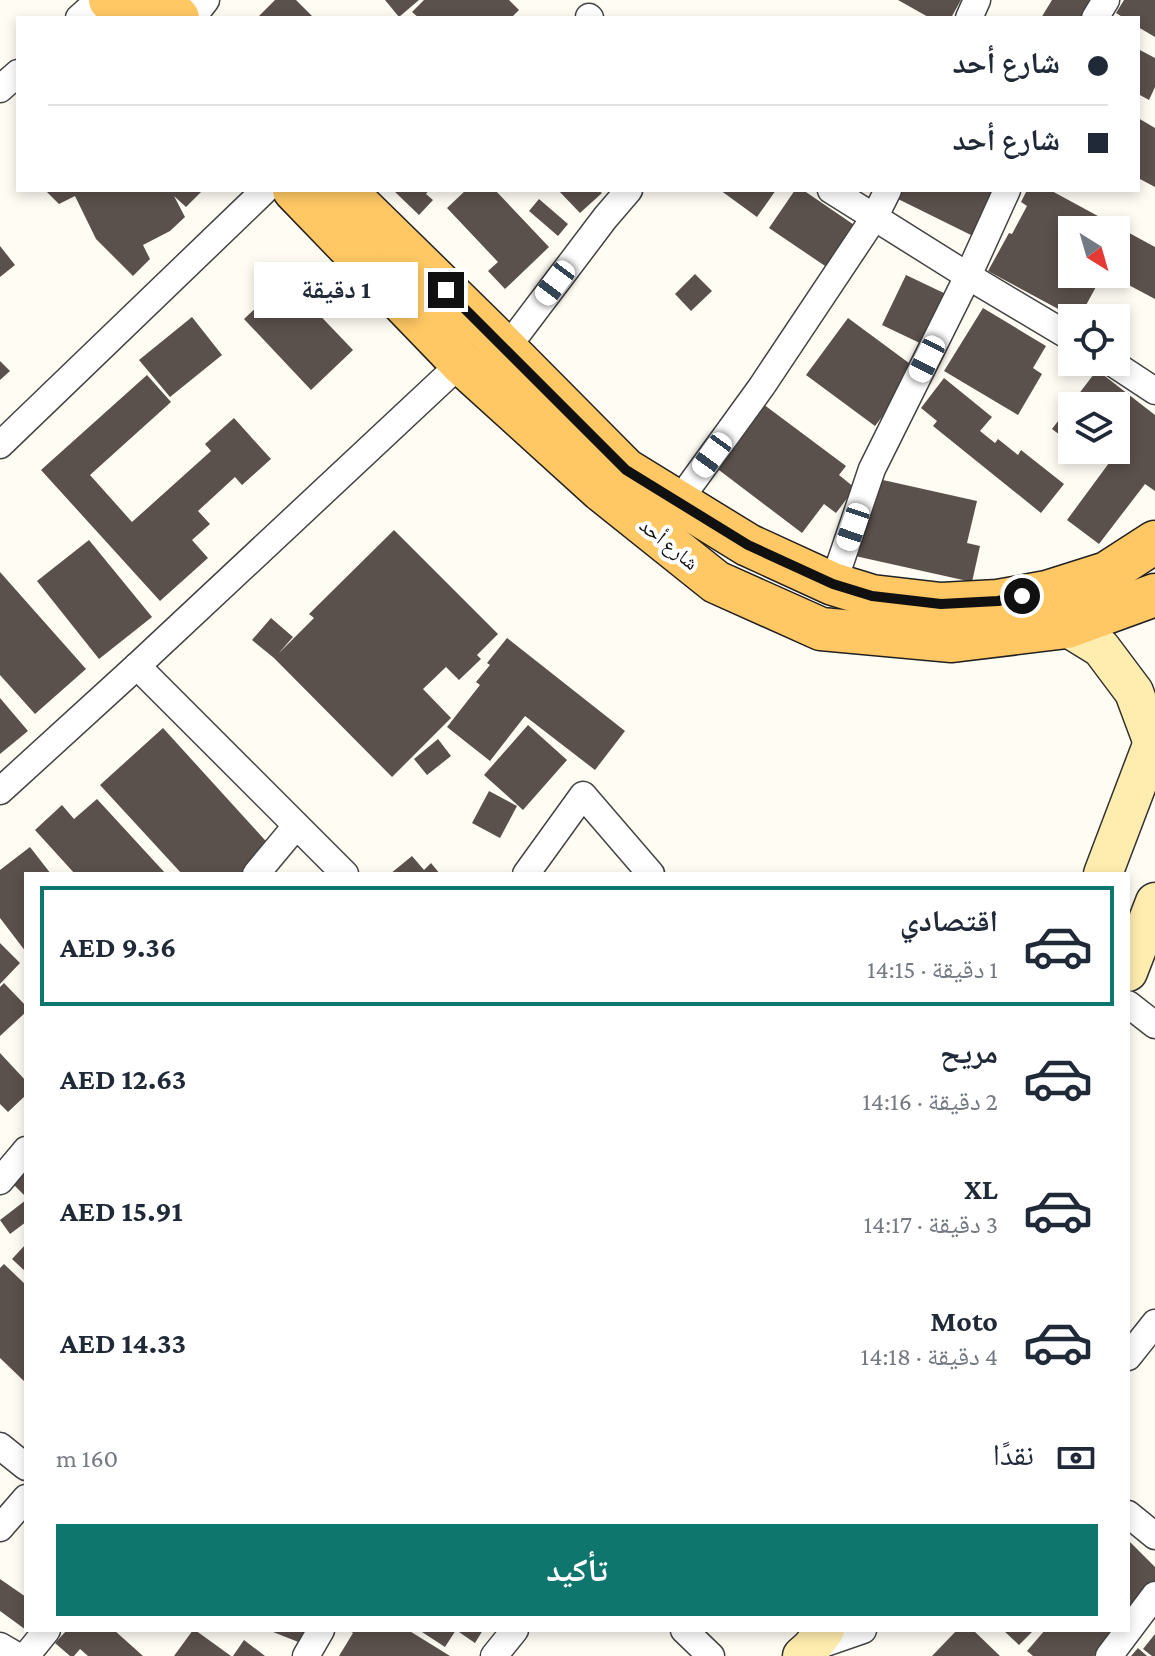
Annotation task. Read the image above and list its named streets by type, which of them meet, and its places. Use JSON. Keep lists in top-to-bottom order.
{
  "streets": {
    "main road": ["شارع أحد"]
  },
  "north": "bottom right",
  "page": {
    "banner": ["شارع أحد", "شارع أحد"],
    "bubble": "1 دقيقة",
    "list": [
      {
        "name": "اقتصادي",
        "note": "1 دقيقة · 14:15",
        "value": "AED 9.36"
      },
      {
        "name": "مريح",
        "note": "2 دقيقة · 14:16",
        "value": "AED 12.63"
      },
      {
        "name": "XL",
        "note": "3 دقيقة · 14:17",
        "value": "AED 15.91"
      },
      {
        "name": "Moto",
        "note": "4 دقيقة · 14:18",
        "value": "AED 14.33"
      }
    ],
    "pay": ["نقدًا", "160 m"],
    "buttons": "تأكيد"
  }
}
